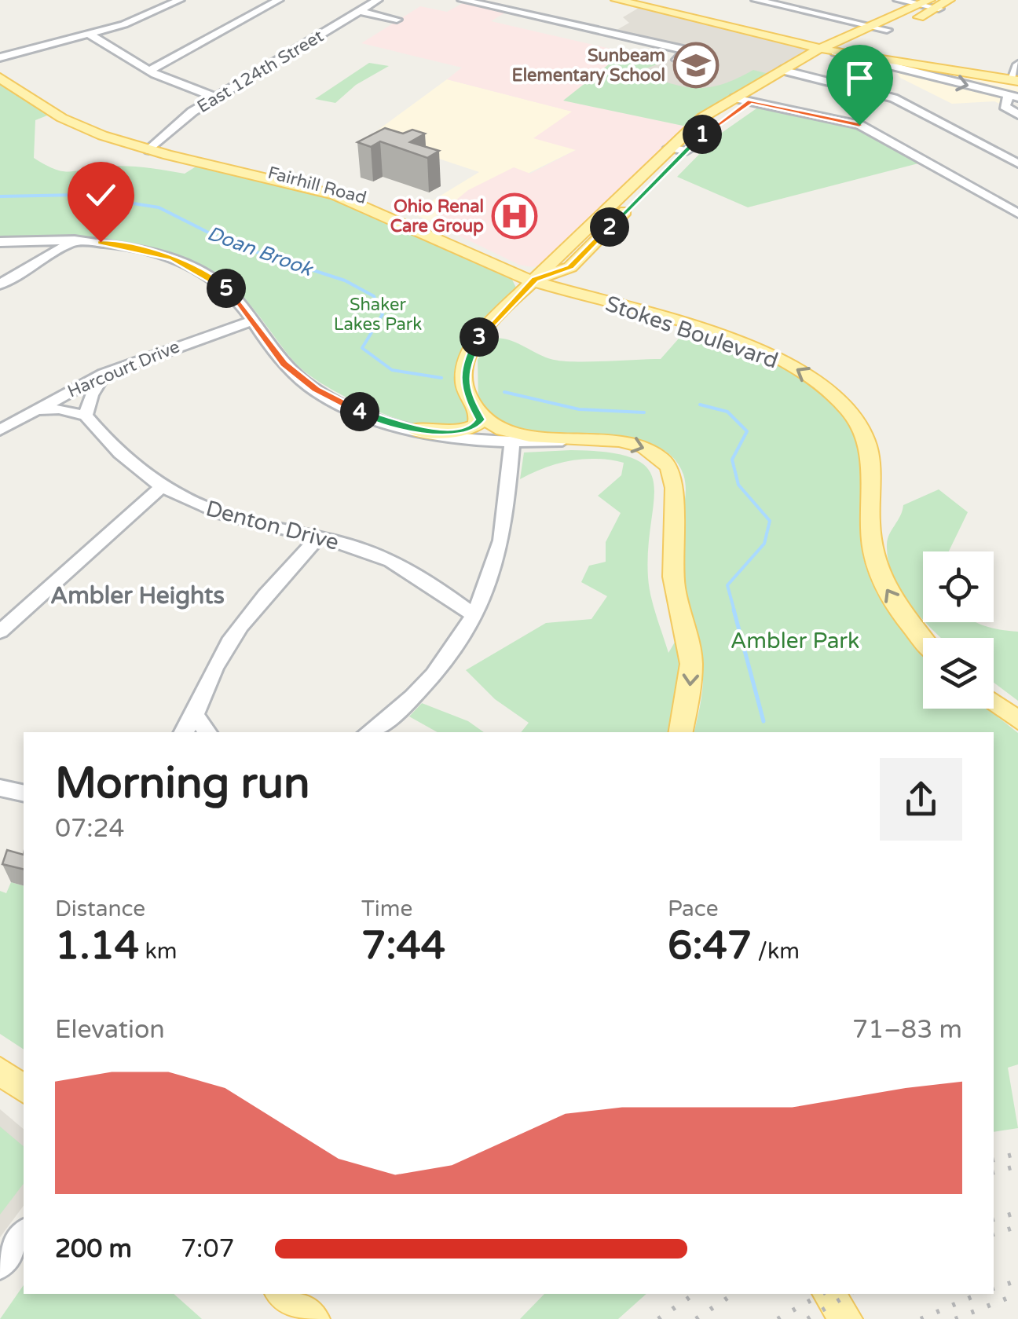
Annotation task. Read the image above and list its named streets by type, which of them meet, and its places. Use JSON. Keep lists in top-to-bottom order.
{
  "streets": {
    "main road": ["Fairhill Road", "Stokes Boulevard"],
    "street": ["East 124th Street", "Harcourt Drive", "Denton Drive"]
  },
  "crossings": [
    ["East 124th Street", "Fairhill Road"],
    ["Fairhill Road", "Stokes Boulevard"]
  ],
  "one_way": ["Stokes Boulevard"],
  "districts": ["Ambler Heights"],
  "water": ["Doan Brook"],
  "parks": ["Shaker Lakes Park", "Ambler Park"],
  "places": {
    "school or university": ["Sunbeam Elementary School"],
    "hospital": ["Ohio Renal Care Group"]
  },
  "page": {
    "pins": [
      "1",
      "2",
      "5",
      "3",
      "4"
    ],
    "heading": ["Morning run", "07:24"],
    "stats": [
      ["Distance", "1.14 km"],
      ["Time", "7:44"],
      ["Pace", "6:47 /km"]
    ],
    "chart": ["Elevation", "71–83 m"],
    "list": [
      {
        "name": "200 m",
        "note": "7:07"
      }
    ]
  }
}
